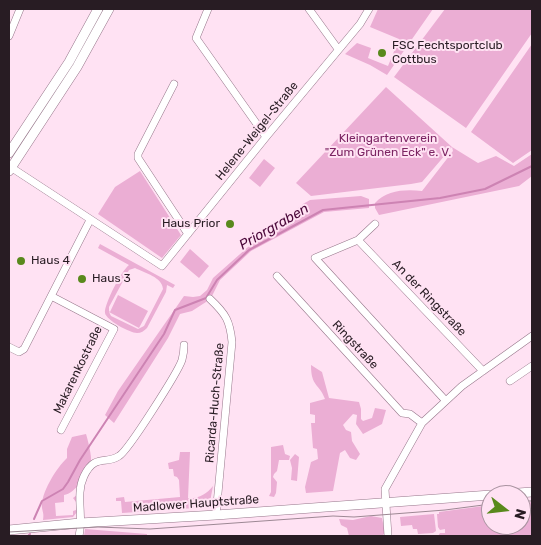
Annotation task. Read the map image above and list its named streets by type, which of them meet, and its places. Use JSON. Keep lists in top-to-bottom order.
{
  "streets": {
    "main road": ["Madlower Hauptstraße"],
    "street": [
      "Helene-Weigel-Straße",
      "An der Ringstraße",
      "Ringstraße",
      "Makarenkostraße",
      "Ricarda-Huch-Straße"
    ]
  },
  "crossings": [
    ["Ricarda-Huch-Straße", "Madlower Hauptstraße"]
  ],
  "water": ["Priorgraben"],
  "parks": ["Kleingartenverein \"Zum Grünen Eck\" e. V."],
  "places": [
    "FSC Fechtsportclub Cottbus",
    "Haus Prior",
    "Haus 4",
    "Haus 3"
  ],
  "north": "right"
}
